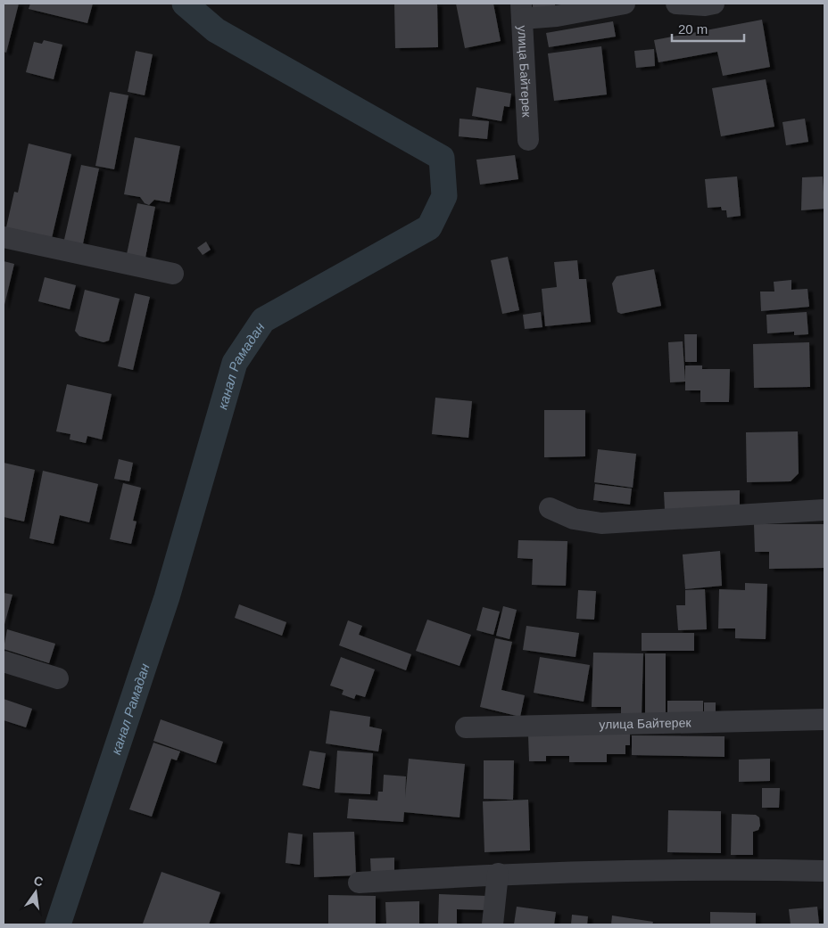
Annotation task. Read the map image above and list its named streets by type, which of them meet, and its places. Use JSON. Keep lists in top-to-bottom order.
{
  "streets": {
    "street": ["улица Байтерек"]
  },
  "water": ["канал Рамадан"],
  "scale_bar": "20 m",
  "north": "top"
}
